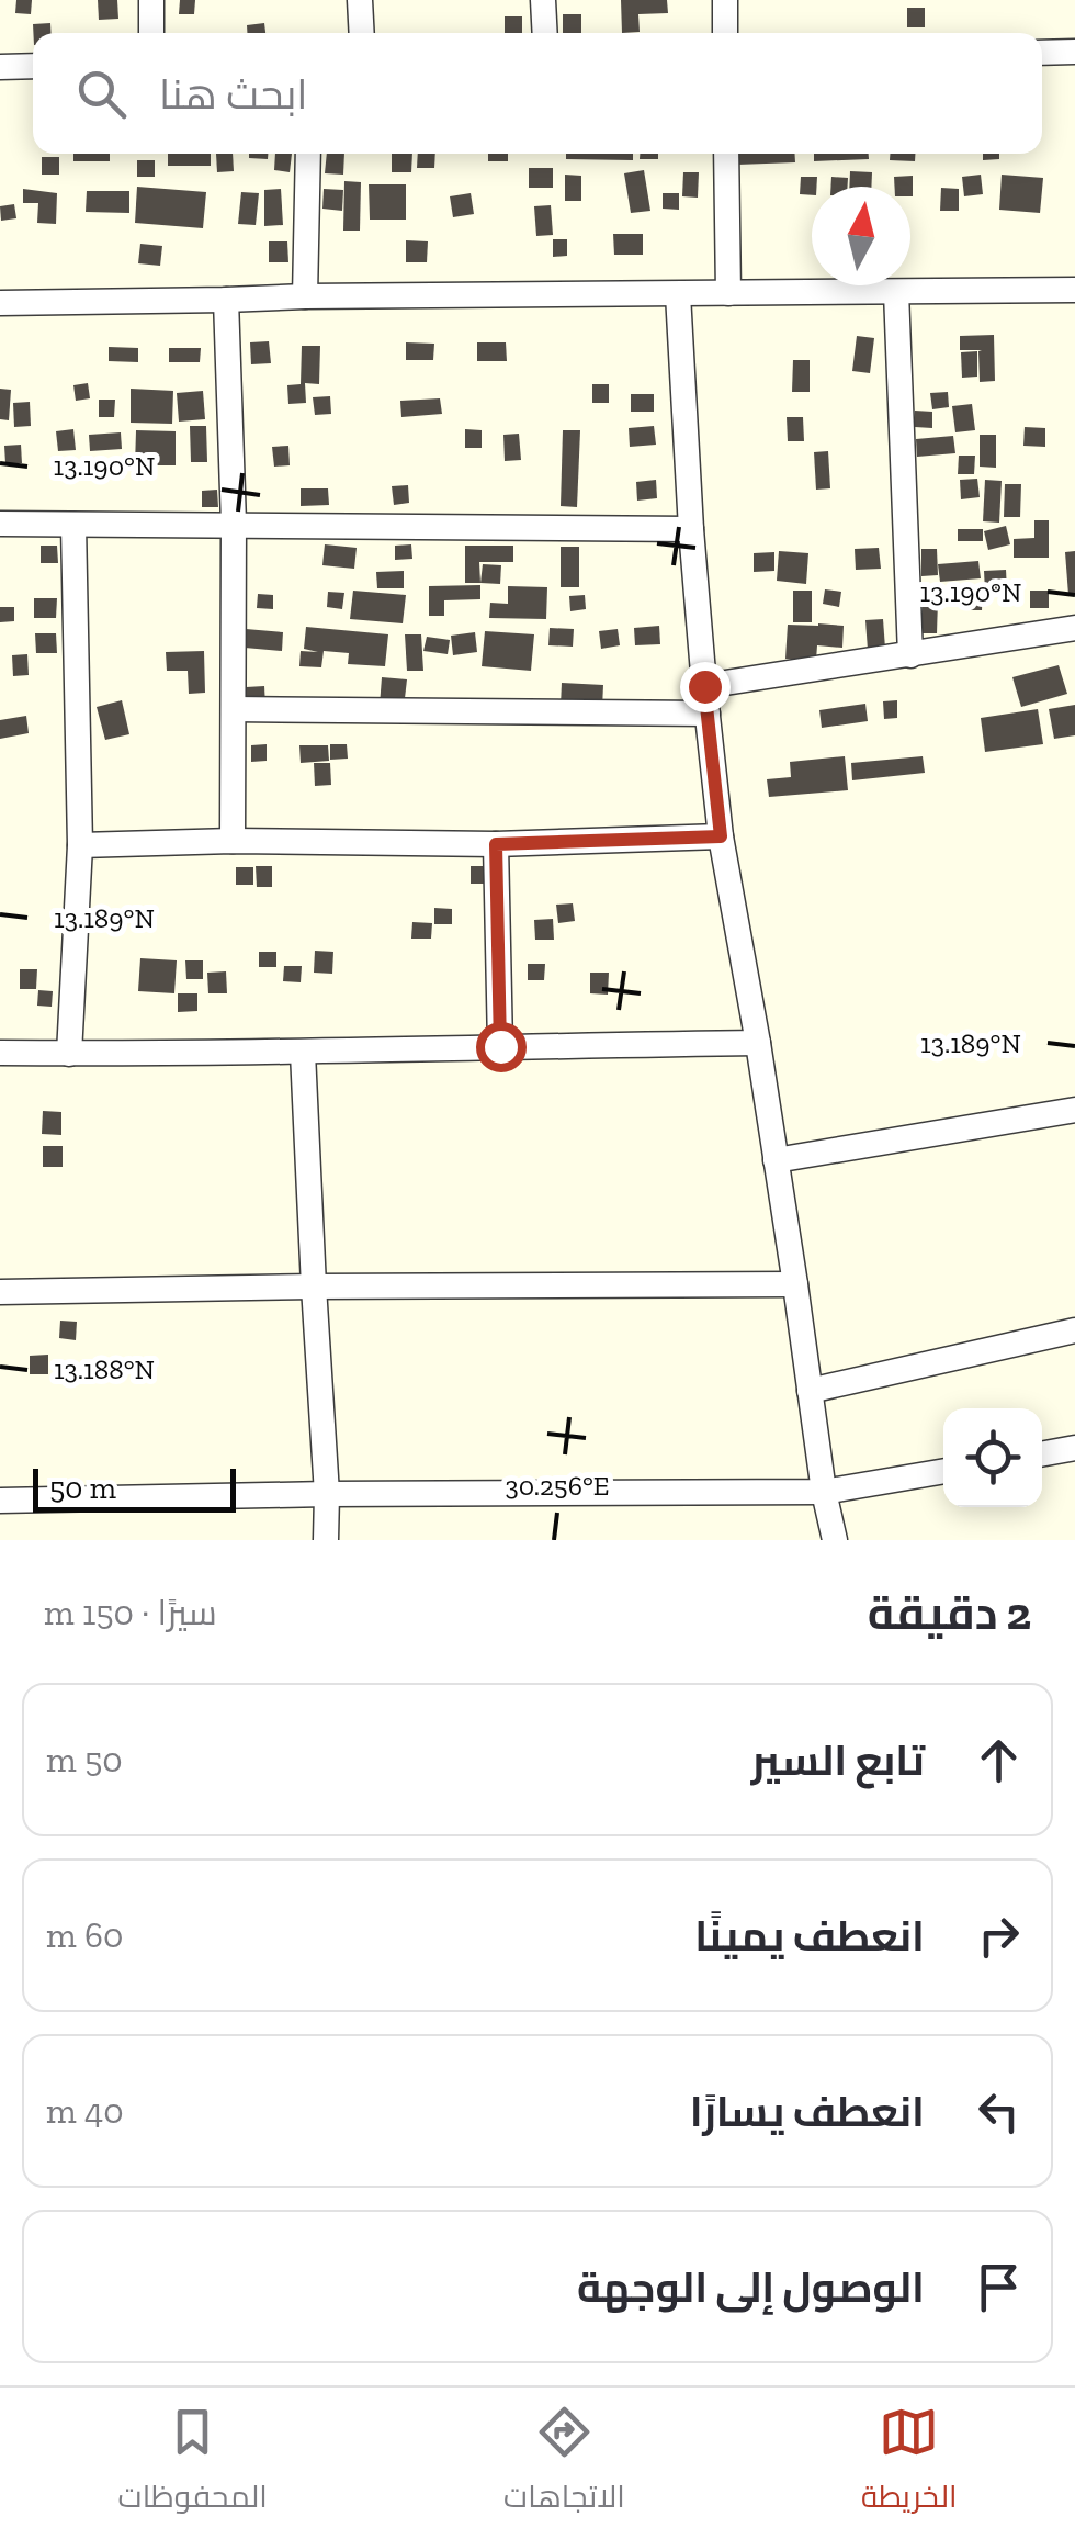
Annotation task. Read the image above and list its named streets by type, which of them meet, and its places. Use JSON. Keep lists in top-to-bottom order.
{
  "scale_bar": "50 m",
  "north": "top",
  "page": {
    "search": "ابحث هنا",
    "scale": "50 m",
    "heading": ["2 دقيقة", "سيرًا · 150 m"],
    "list": [
      ["تابع السير", "50 m"],
      ["انعطف يمينًا", "60 m"],
      ["انعطف يسارًا", "40 m"],
      "الوصول إلى الوجهة"
    ],
    "nav": ["الخريطة", "الاتجاهات", "المحفوظات"]
  },
  "coordinates": [
    "13.190°N",
    "13.189°N",
    "13.188°N",
    "30.256°E"
  ]
}
